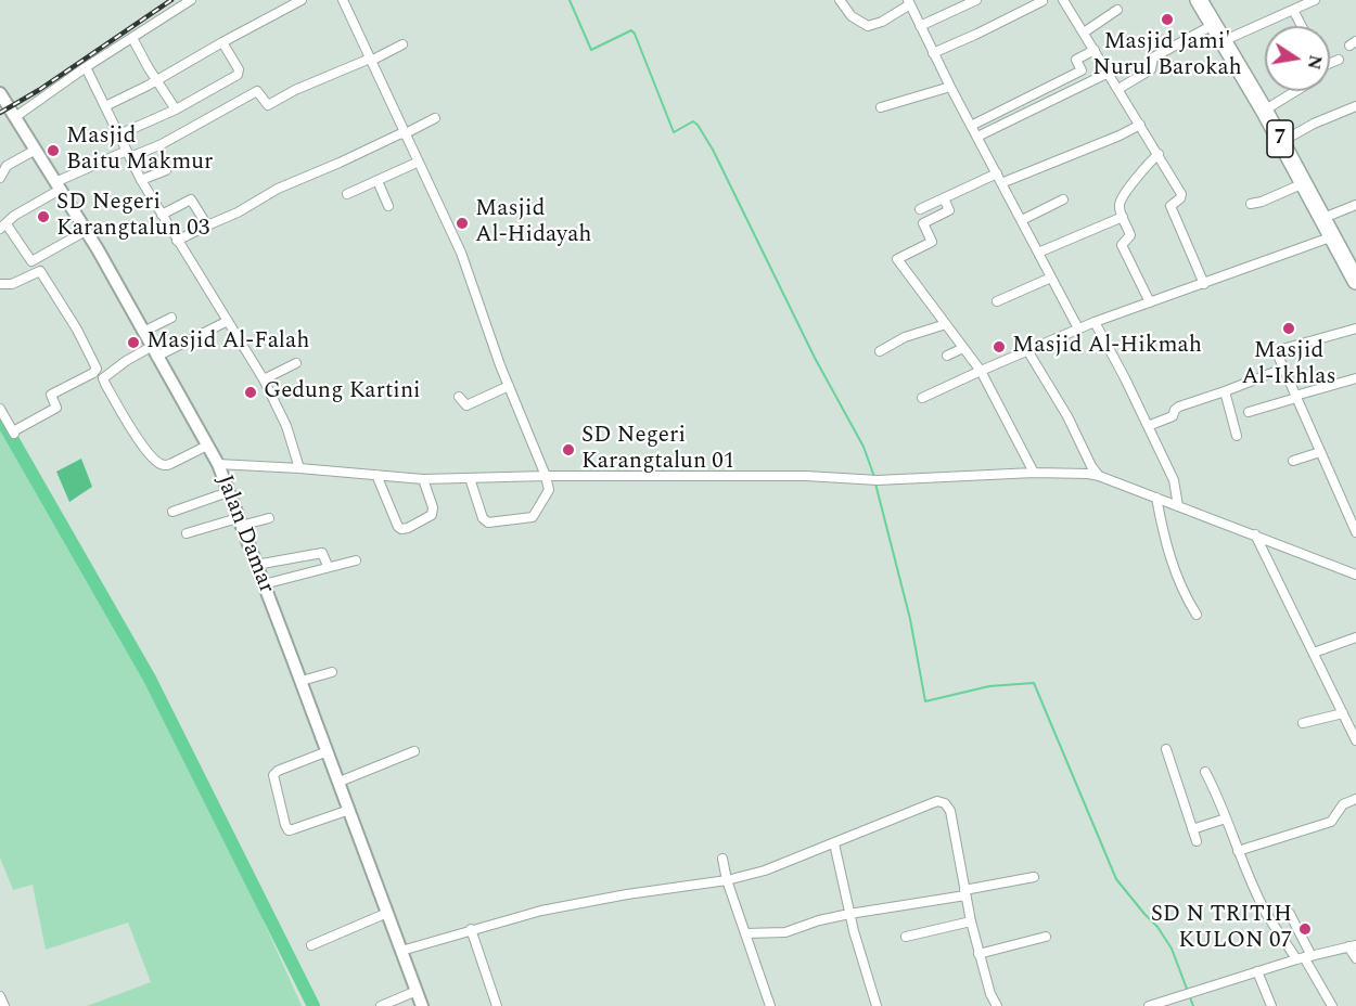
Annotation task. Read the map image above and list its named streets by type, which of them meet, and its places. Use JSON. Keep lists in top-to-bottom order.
{
  "streets": {
    "highway": ["7"],
    "street": ["Jalan Damar"]
  },
  "places": [
    "Masjid Jami' Nurul Barokah",
    "Masjid Baitu Makmur",
    "SD Negeri Karangtalun 03",
    "Masjid Al-Hidayah",
    "Masjid Al-Ikhlas",
    "Masjid Al-Falah",
    "Masjid Al-Hikmah",
    "Gedung Kartini",
    "SD Negeri Karangtalun 01",
    "SD N TRITIH KULON 07"
  ],
  "north": "right"
}
